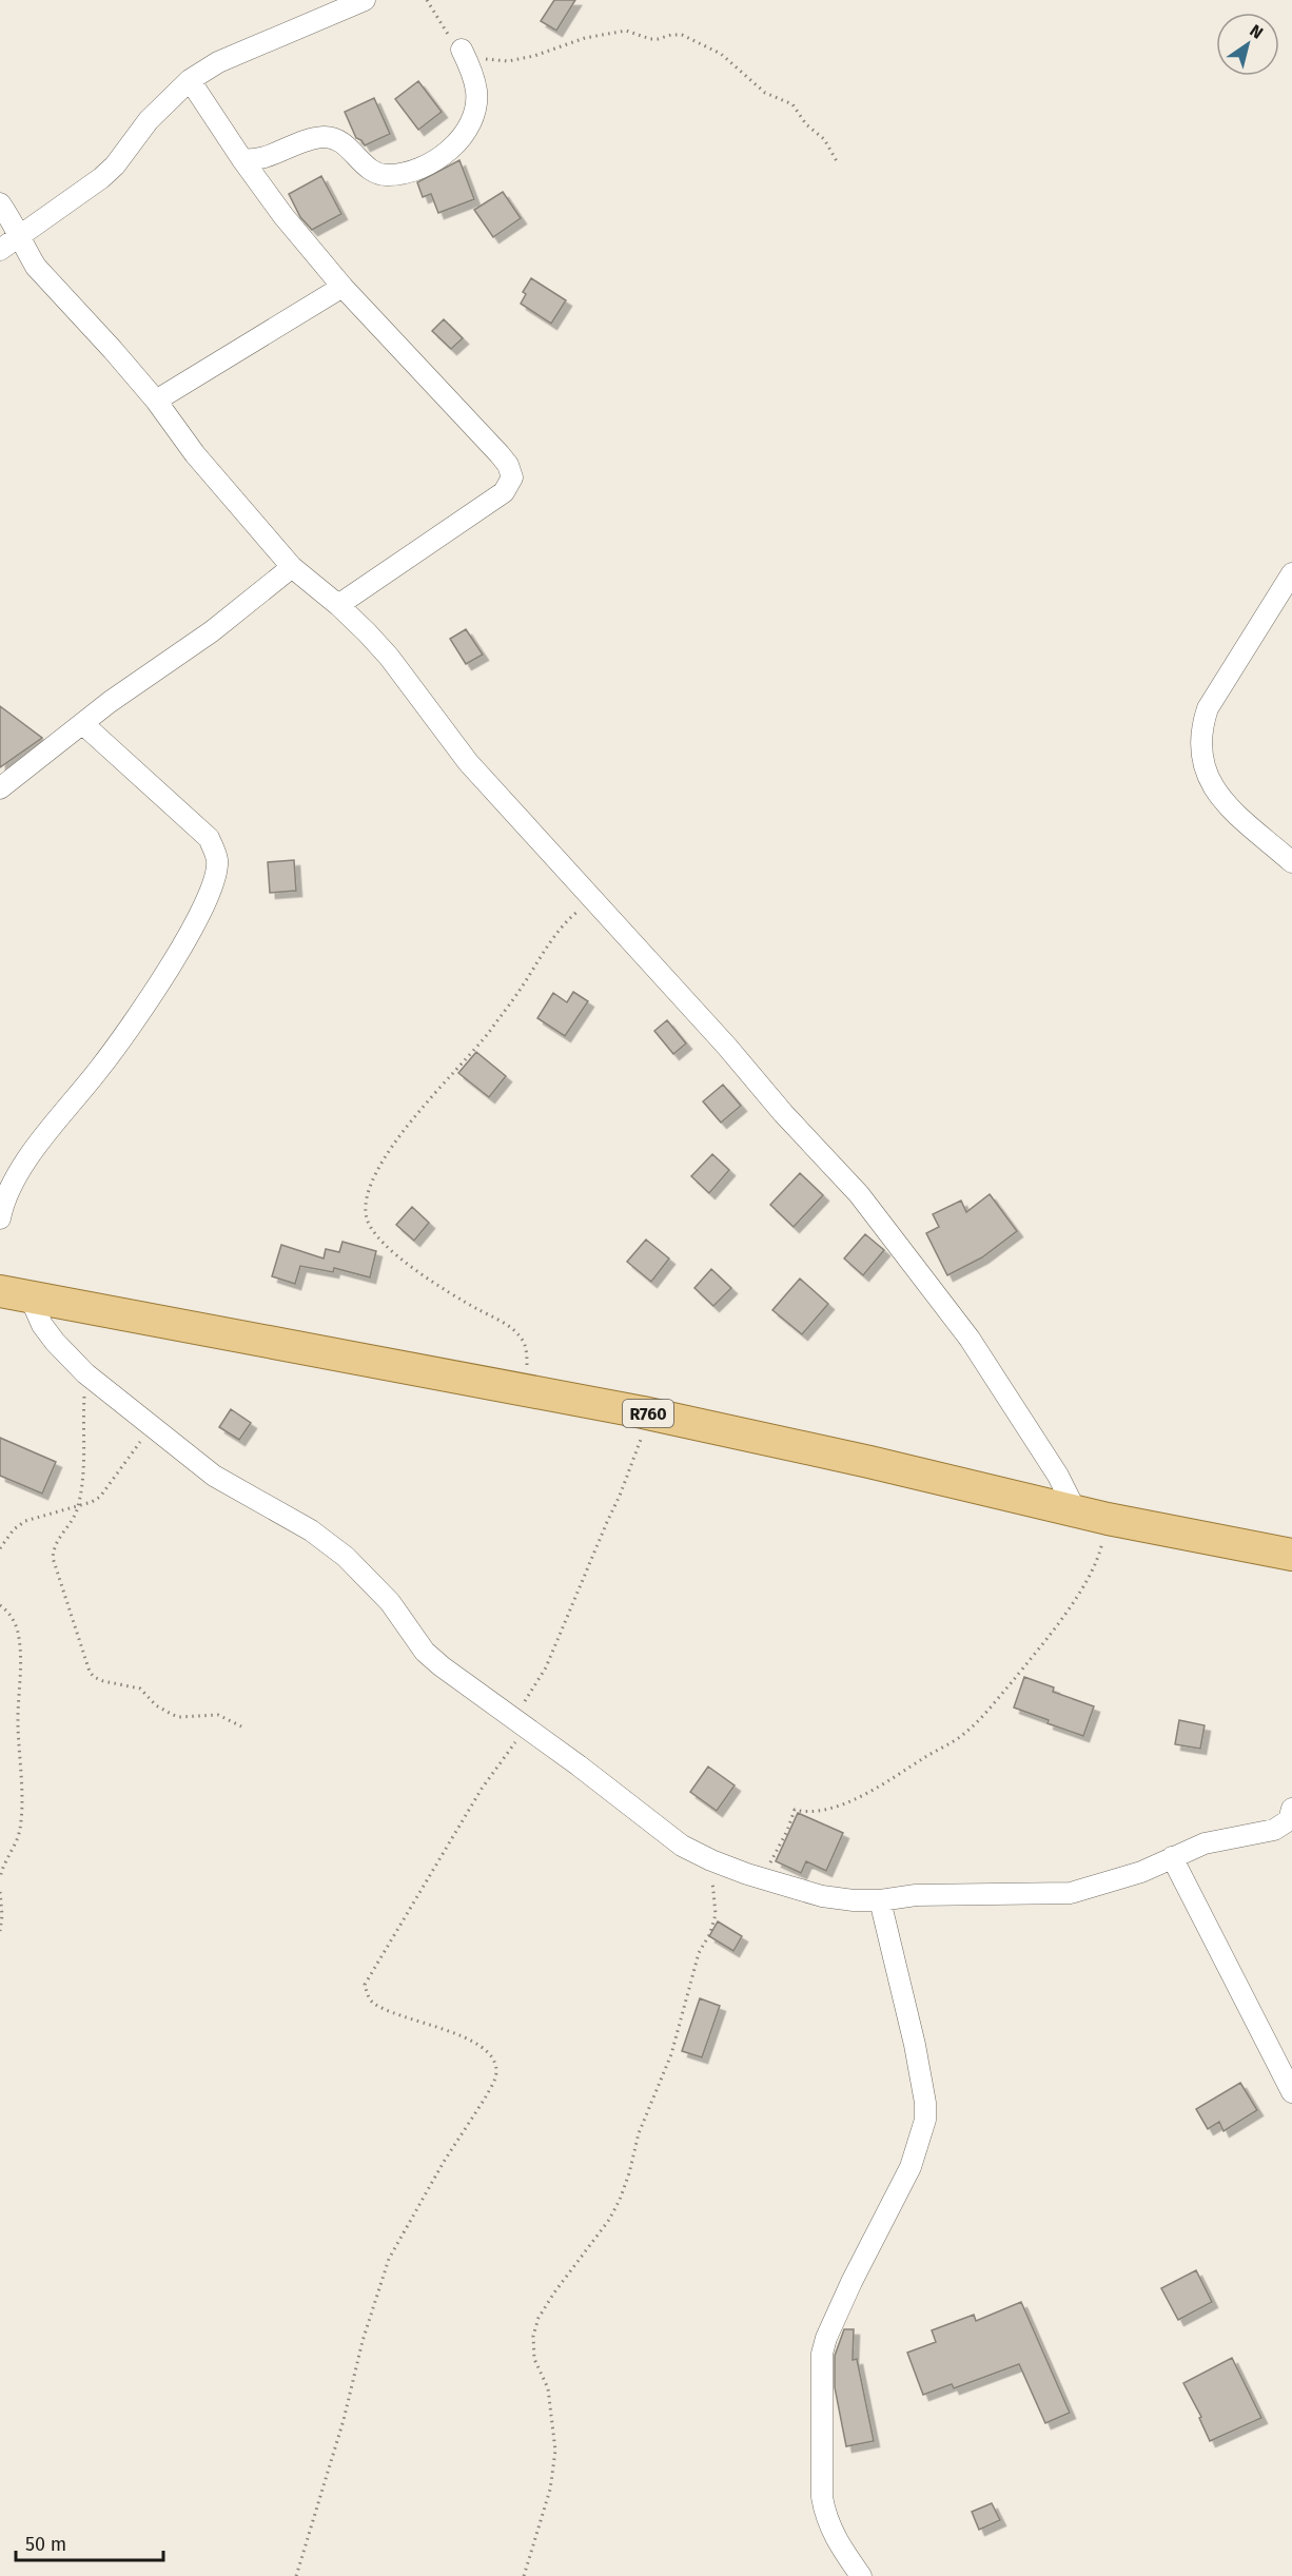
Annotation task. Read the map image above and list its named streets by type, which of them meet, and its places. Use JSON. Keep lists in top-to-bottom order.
{
  "streets": {
    "main road": ["R760"]
  },
  "scale_bar": "50 m",
  "north": "top right"
}
